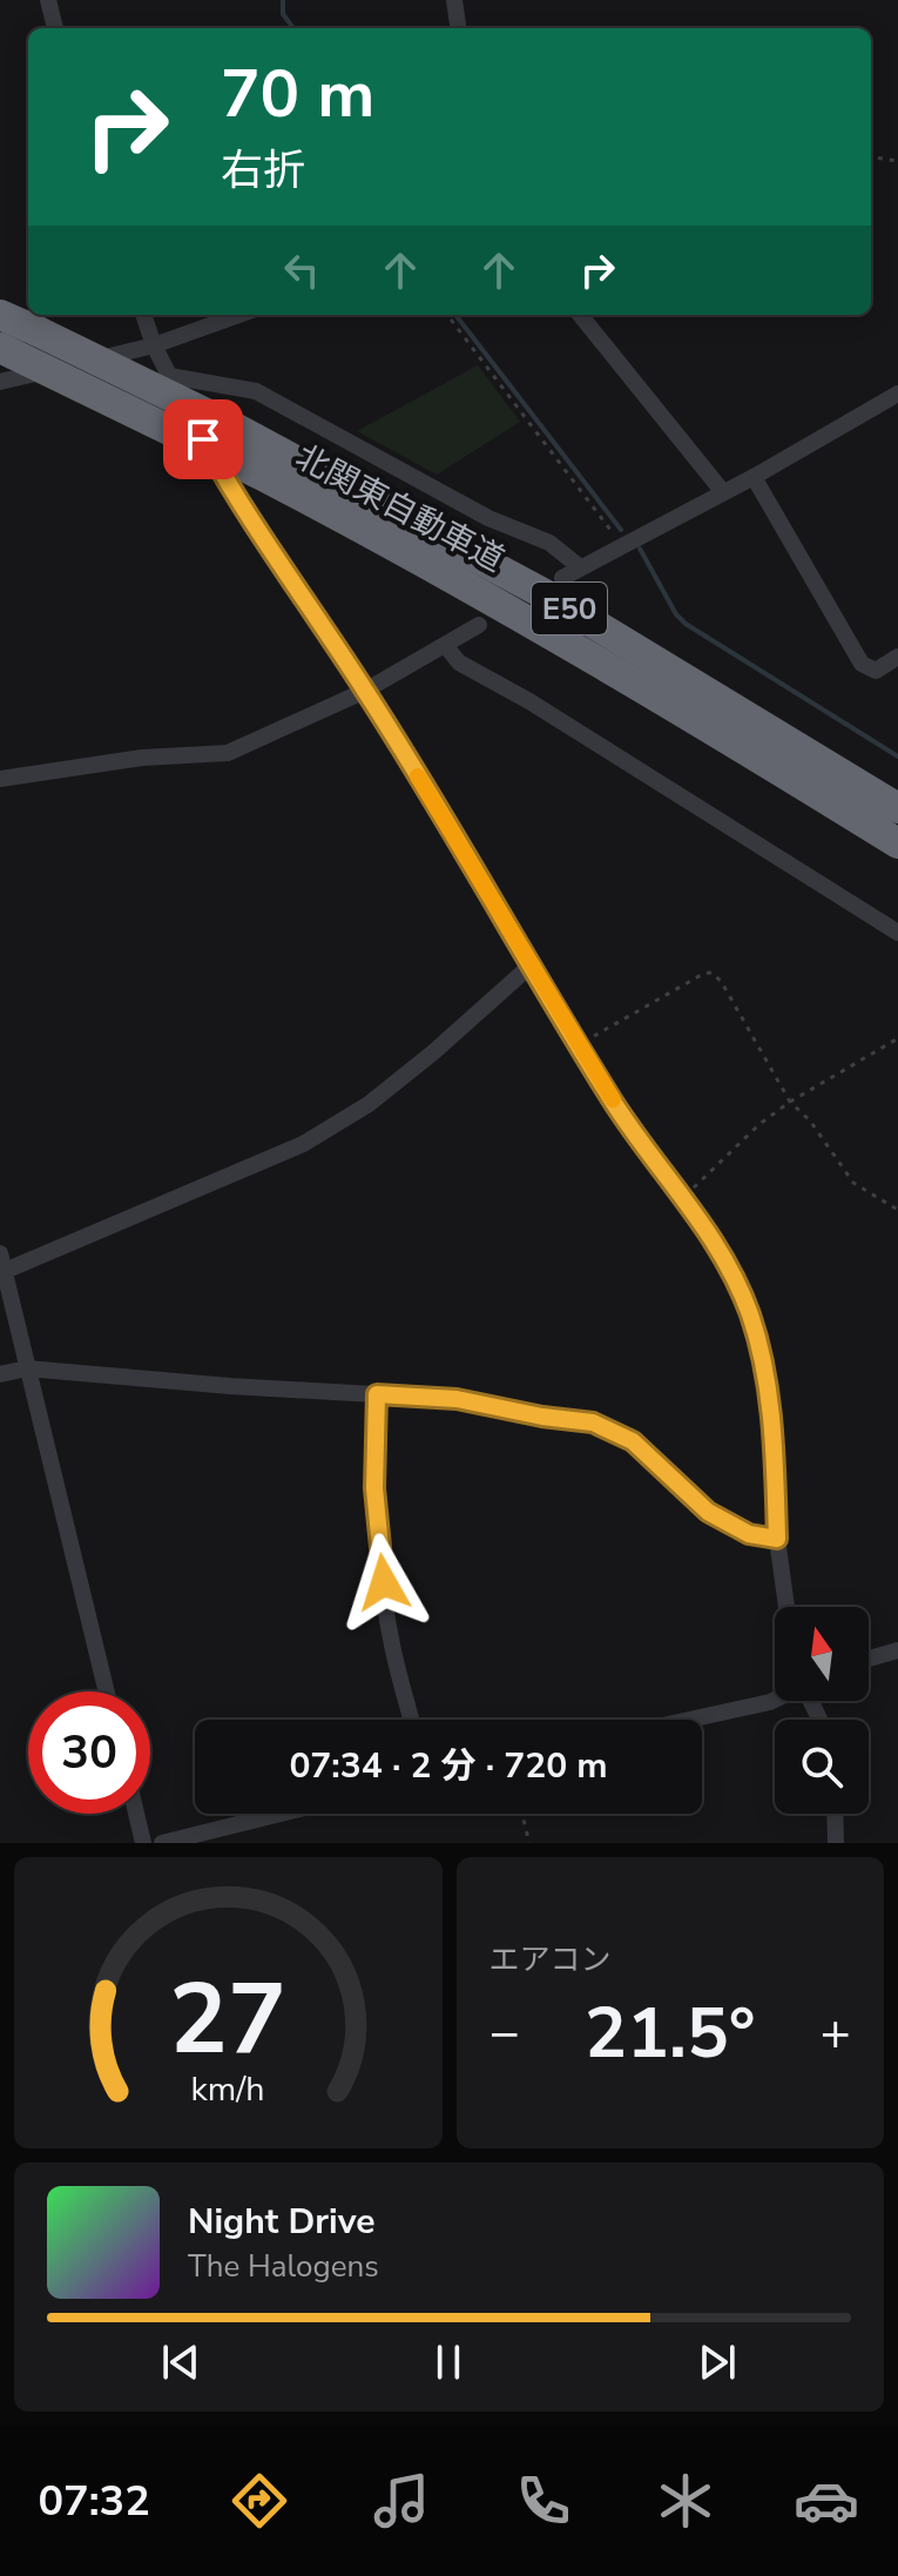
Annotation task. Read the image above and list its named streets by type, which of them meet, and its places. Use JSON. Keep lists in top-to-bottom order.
{
  "streets": {
    "highway": ["北関東自動車道", "E50"]
  },
  "north": "top",
  "page": {
    "turn": ["70 m", "右折"],
    "limit": "30",
    "trip": "07:34 · 2 分 · 720 m",
    "tile": "エアコン",
    "heat": ["−", "21.5°", "+"],
    "song": ["Night Drive", "The Halogens"],
    "tabs": "07:32",
    "gauge": ["27", "km/h"]
  }
}
